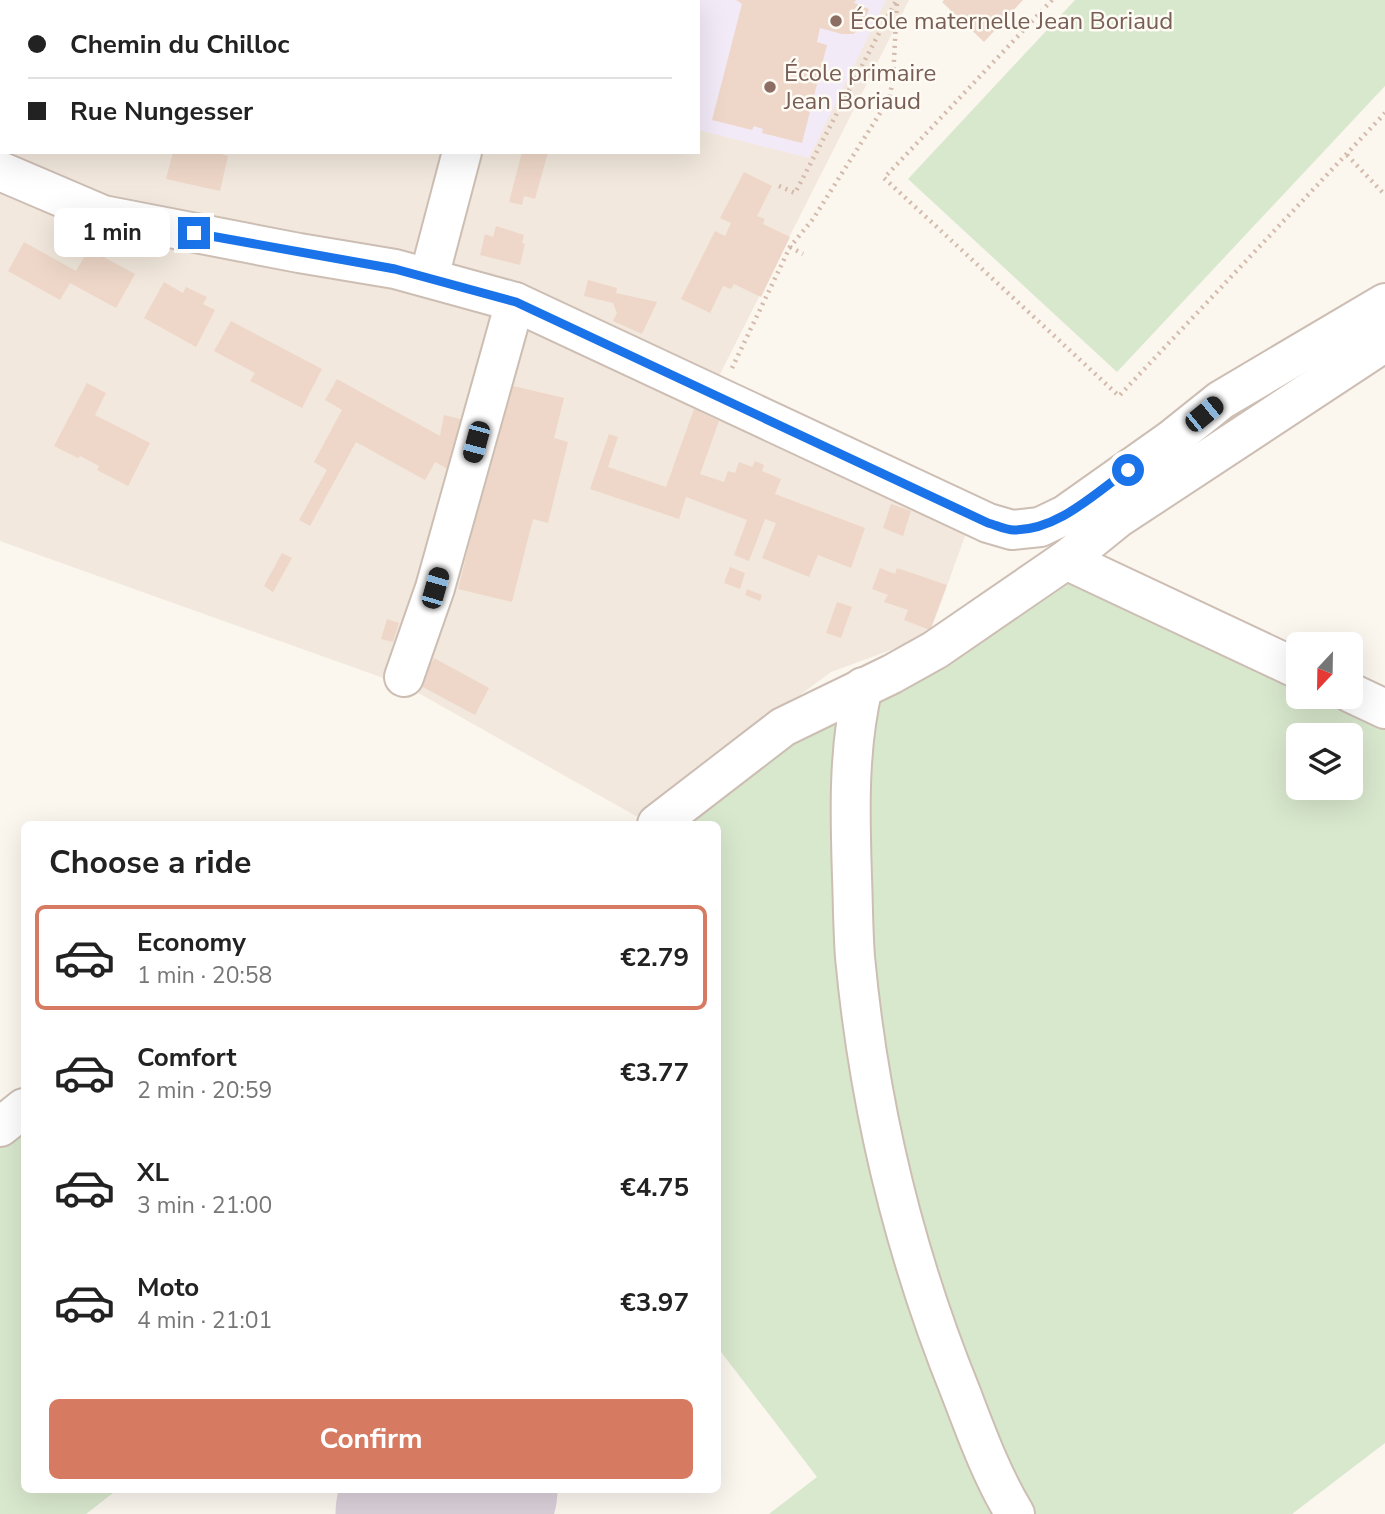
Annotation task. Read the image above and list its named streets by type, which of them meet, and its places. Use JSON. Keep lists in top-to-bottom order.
{
  "places": ["École maternelle Jean Boriaud", "École primaire Jean Boriaud"],
  "north": "bottom",
  "page": {
    "banner": ["Chemin du Chilloc", "Rue Nungesser"],
    "bubble": "1 min",
    "heading": "Choose a ride",
    "list": [
      {
        "name": "Economy",
        "note": "1 min · 20:58",
        "value": "€2.79"
      },
      {
        "name": "Comfort",
        "note": "2 min · 20:59",
        "value": "€3.77"
      },
      {
        "name": "XL",
        "note": "3 min · 21:00",
        "value": "€4.75"
      },
      {
        "name": "Moto",
        "note": "4 min · 21:01",
        "value": "€3.97"
      }
    ],
    "buttons": "Confirm"
  }
}
